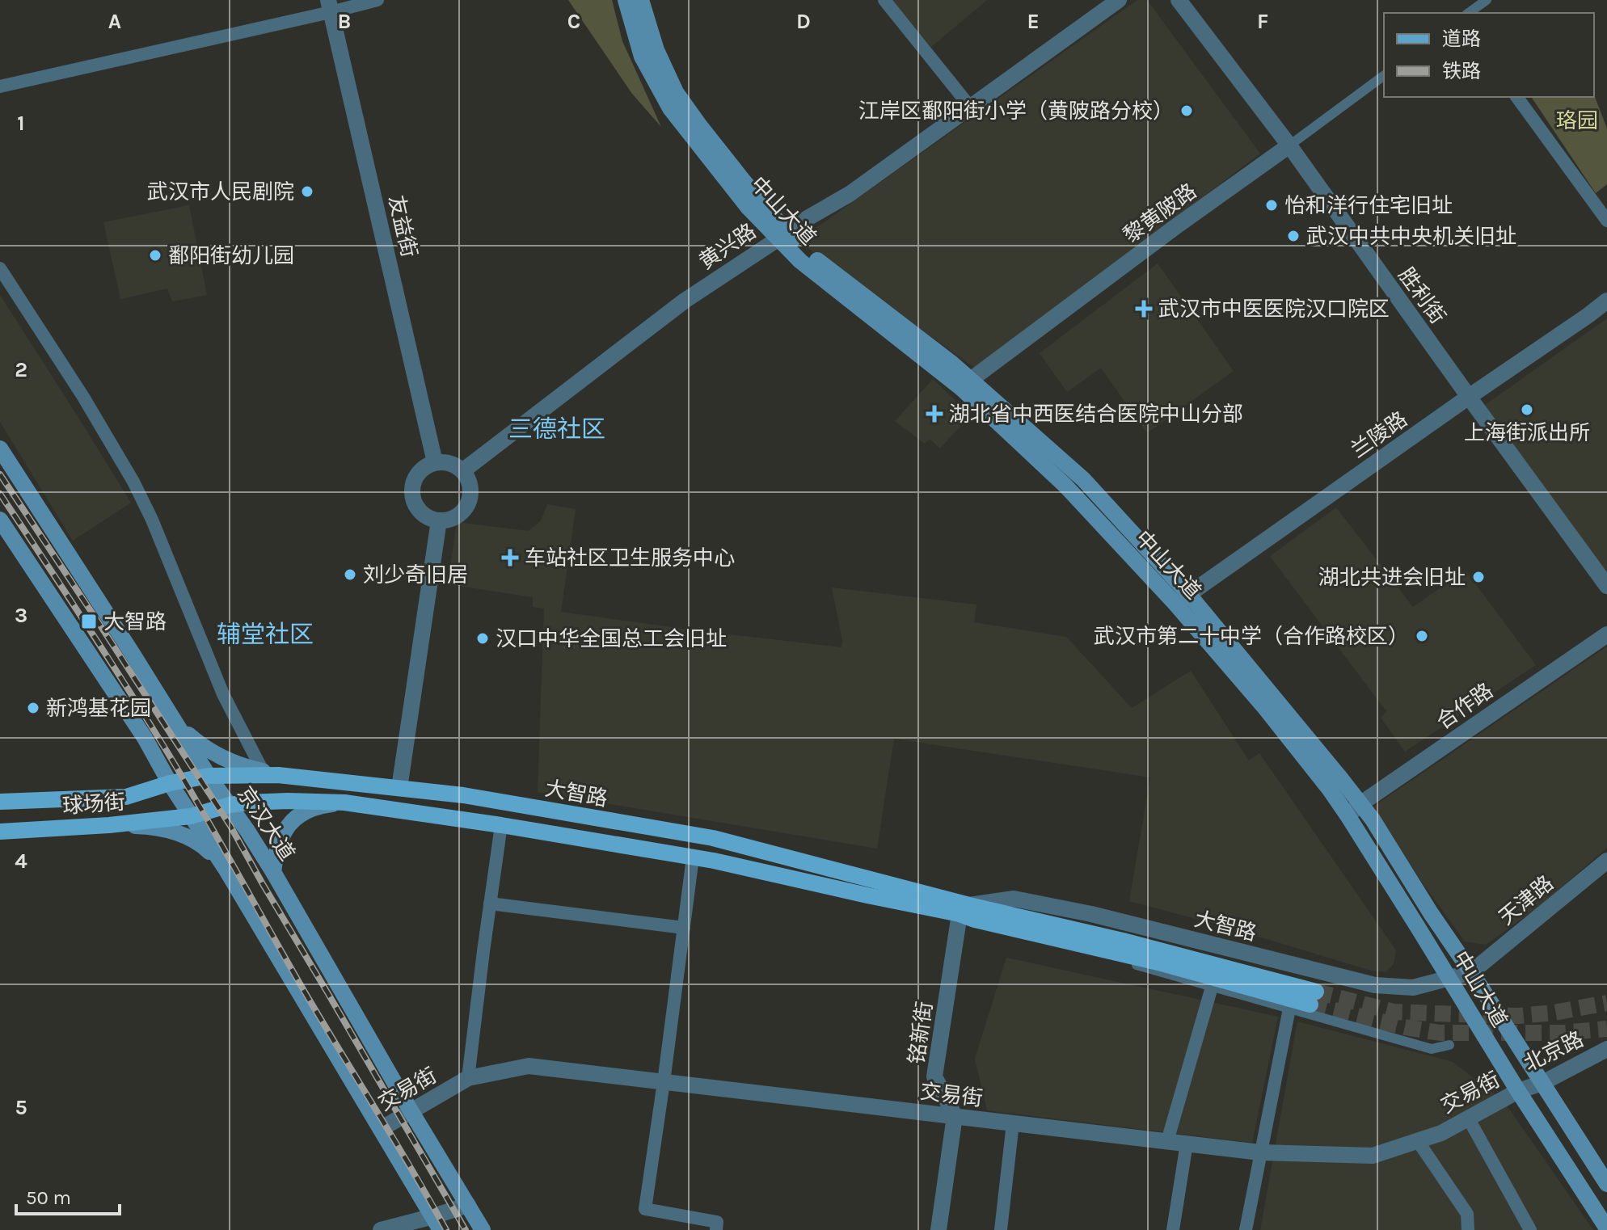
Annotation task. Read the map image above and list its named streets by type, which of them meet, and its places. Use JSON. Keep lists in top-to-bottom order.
{
  "streets": {
    "main road": [
      "中山大道",
      "大智路",
      "球场街",
      "京汉大道"
    ],
    "street": [
      "黎黄陂路",
      "友益街",
      "黄兴路",
      "胜利街",
      "兰陵路",
      "合作路",
      "天津路",
      "铭新街",
      "北京路",
      "交易街"
    ]
  },
  "crossings": [
    ["中山大道", "黎黄陂路"],
    ["中山大道", "黄兴路"],
    ["中山大道", "兰陵路"],
    ["中山大道", "合作路"],
    ["中山大道", "大智路"],
    ["中山大道", "天津路"],
    ["中山大道", "北京路"],
    ["中山大道", "交易街"],
    ["黎黄陂路", "胜利街"],
    ["友益街", "黄兴路"],
    ["胜利街", "兰陵路"],
    ["大智路", "球场街"],
    ["大智路", "京汉大道"],
    ["大智路", "天津路"],
    ["大智路", "铭新街"],
    ["京汉大道", "交易街"],
    ["铭新街", "交易街"],
    ["北京路", "交易街"]
  ],
  "districts": ["三德社区", "辅堂社区"],
  "parks": ["珞园"],
  "places": {
    "other": [
      "江岸区鄱阳街小学（黄陂路分校）",
      "武汉市人民剧院",
      "怡和洋行住宅旧址",
      "武汉中共中央机关旧址",
      "鄱阳街幼儿园",
      "上海街派出所",
      "刘少奇旧居",
      "湖北共进会旧址",
      "武汉市第二十中学（合作路校区）",
      "汉口中华全国总工会旧址",
      "新鸿基花园"
    ],
    "health": ["武汉市中医医院汉口院区", "湖北省中西医结合医院中山分部", "车站社区卫生服务中心"],
    "transit": ["大智路"]
  },
  "legend": ["道路", "铁路"],
  "scale_bar": "50 m",
  "grid": {
    "columns": [
      "A",
      "B",
      "C",
      "D",
      "E",
      "F"
    ],
    "rows": [
      "1",
      "2",
      "3",
      "4",
      "5"
    ]
  }
}
